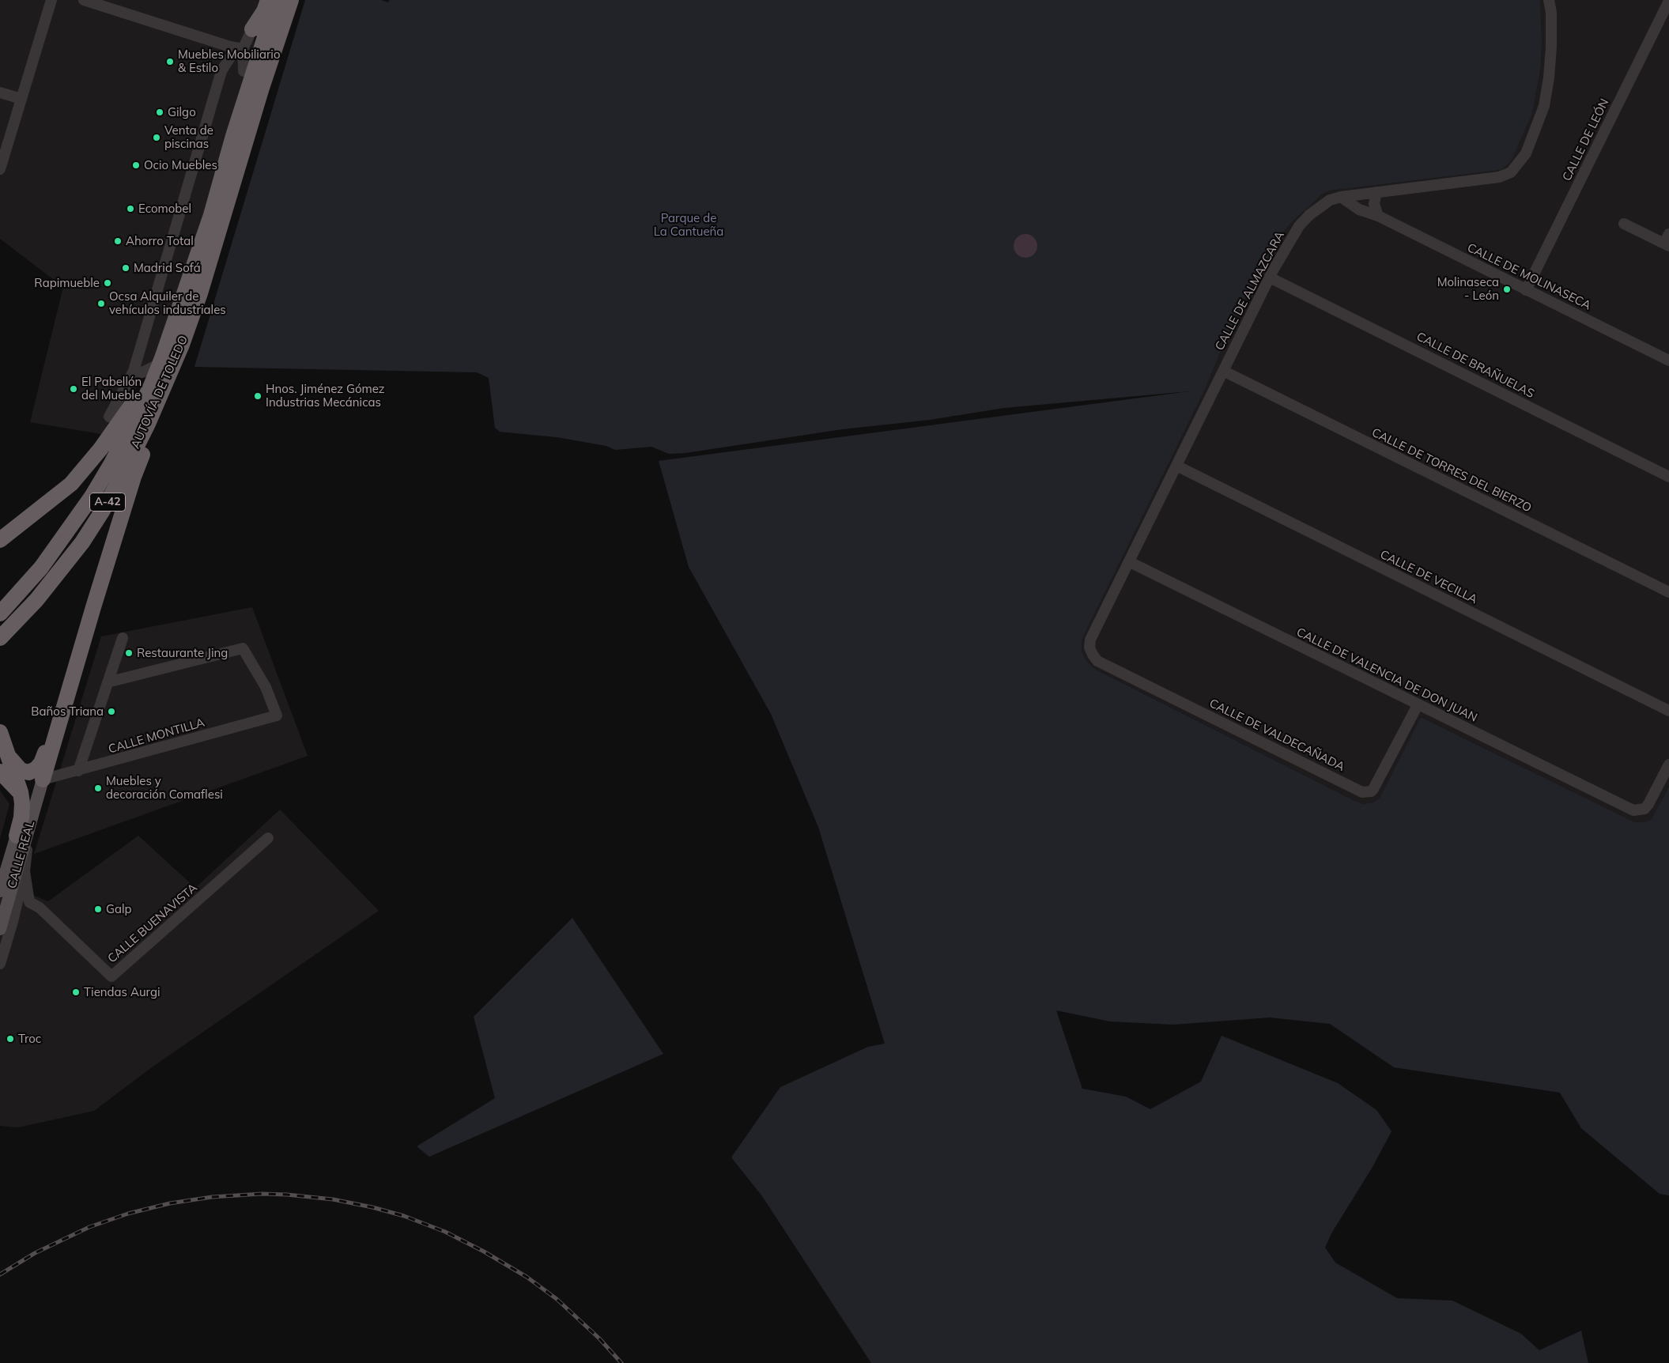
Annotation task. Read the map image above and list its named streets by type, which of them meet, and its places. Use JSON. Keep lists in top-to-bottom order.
{
  "streets": {
    "highway": ["AUTOVÍA DE TOLEDO", "A-42"],
    "main road": ["CALLE REAL"],
    "street": [
      "CALLE DE LEÓN",
      "CALLE DE MOLINASECA",
      "CALLE DE ALMAZCARA",
      "CALLE DE BRAÑUELAS",
      "CALLE DE TORRES DEL BIERZO",
      "CALLE DE VECILLA",
      "CALLE DE VALENCIA DE DON JUAN",
      "CALLE DE VALDECAÑADA",
      "CALLE MONTILLA",
      "CALLE BUENAVISTA"
    ]
  },
  "crossings": [
    ["CALLE DE LEÓN", "CALLE DE MOLINASECA"],
    ["CALLE DE MOLINASECA", "CALLE DE ALMAZCARA"],
    ["CALLE DE ALMAZCARA", "CALLE DE BRAÑUELAS"],
    ["CALLE DE ALMAZCARA", "CALLE DE TORRES DEL BIERZO"],
    ["CALLE DE ALMAZCARA", "CALLE DE VECILLA"],
    ["CALLE DE ALMAZCARA", "CALLE DE VALENCIA DE DON JUAN"],
    ["CALLE DE ALMAZCARA", "CALLE DE VALDECAÑADA"],
    ["CALLE DE VALENCIA DE DON JUAN", "CALLE DE VALDECAÑADA"],
    ["CALLE MONTILLA", "CALLE REAL"],
    ["CALLE REAL", "CALLE BUENAVISTA"]
  ],
  "parks": ["Parque de La Cantueña"],
  "places": [
    "Muebles Mobiliario & Estilo",
    "Gilgo",
    "Venta de piscinas",
    "Ocio Muebles",
    "Ecomobel",
    "Ahorro Total",
    "Madrid Sofá",
    "Rapimueble",
    "Molinaseca - León",
    "Ocsa Alquiler de vehículos industriales",
    "El Pabellón del Mueble",
    "Hnos. Jiménez Gómez Industrias Mecánicas",
    "Restaurante Jing",
    "Baños Triana",
    "Muebles y decoración Comaflesi",
    "Galp",
    "Tiendas Aurgi",
    "Troc"
  ]
}
